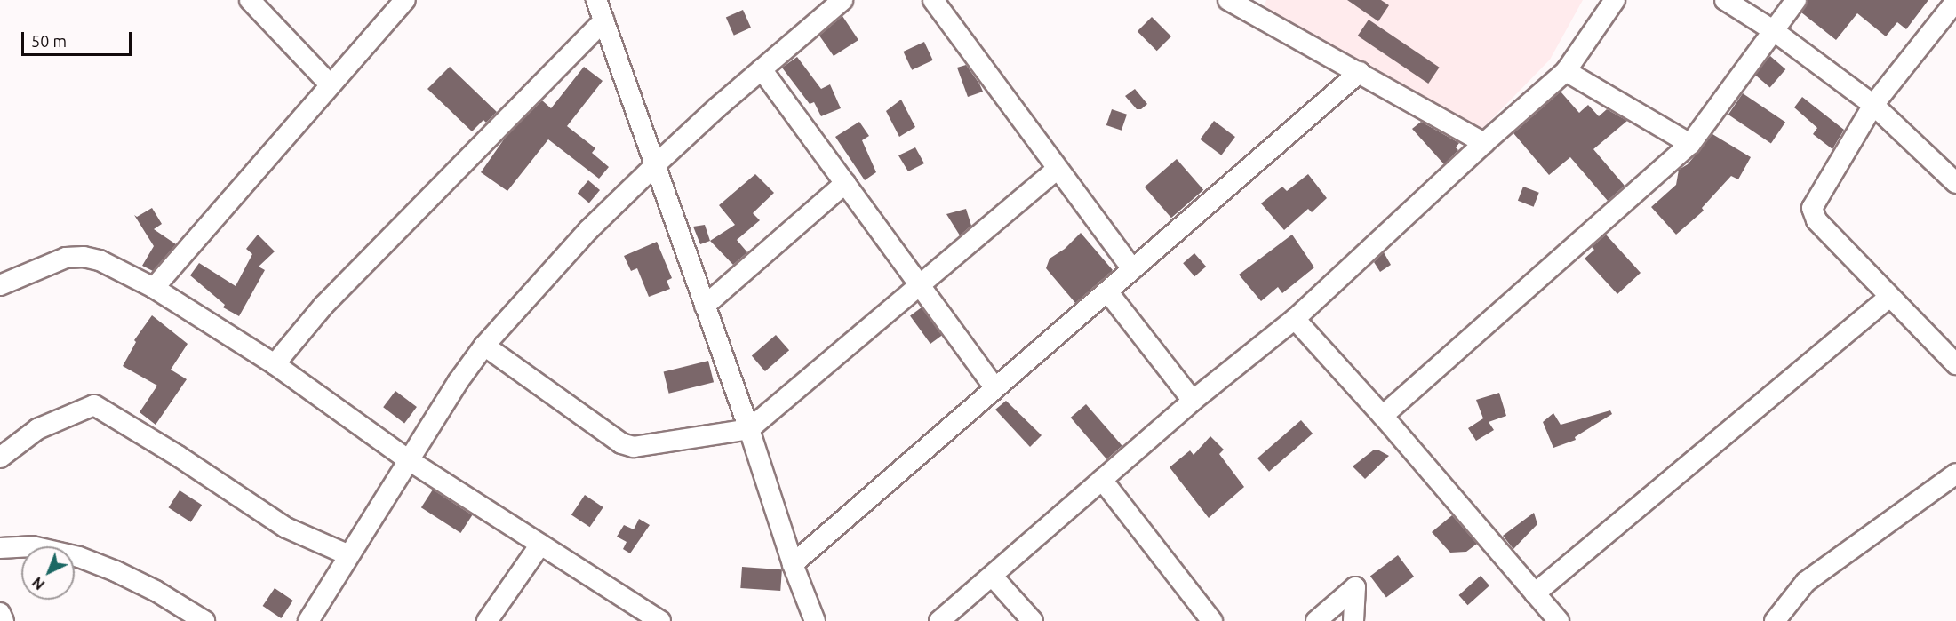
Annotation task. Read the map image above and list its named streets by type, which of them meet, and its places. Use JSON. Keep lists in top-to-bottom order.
{
  "scale_bar": "50 m",
  "north": "bottom left"
}
